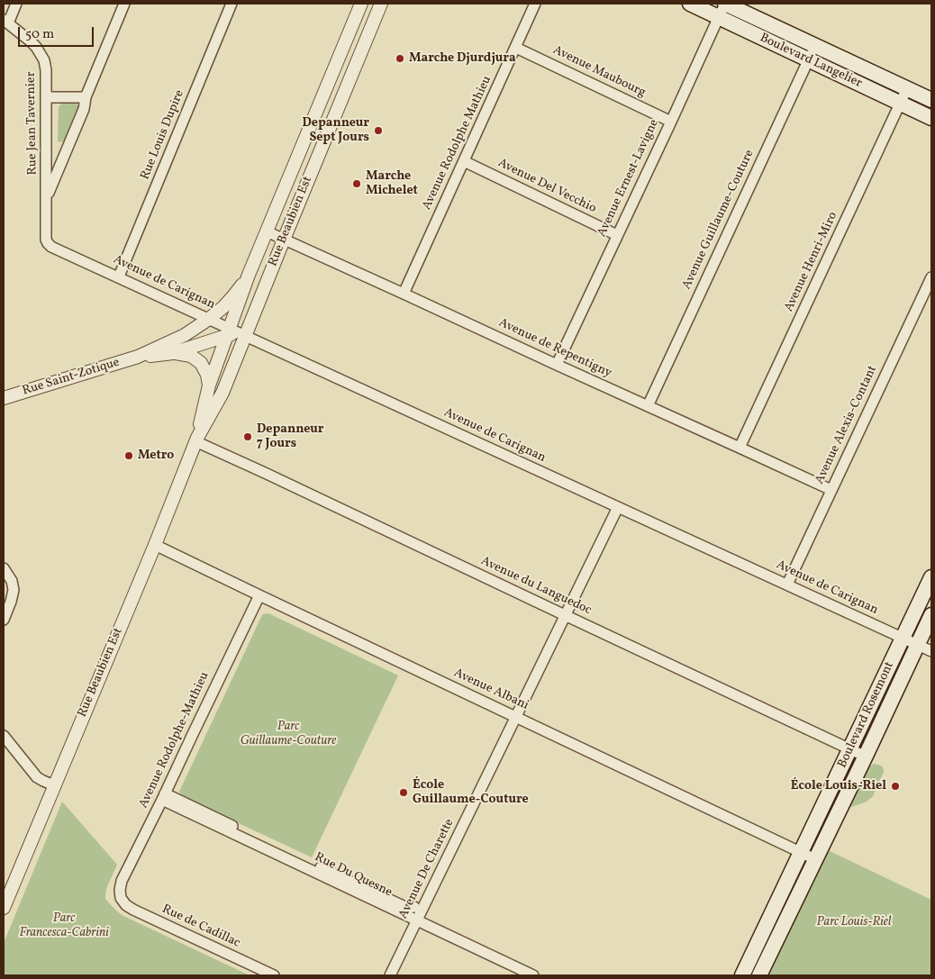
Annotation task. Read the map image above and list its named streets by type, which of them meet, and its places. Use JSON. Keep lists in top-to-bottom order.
{
  "streets": {
    "main road": ["Boulevard Langelier", "Boulevard Rosemont"],
    "street": [
      "Avenue Maubourg",
      "Rue Jean Tavernier",
      "Rue Louis Dupire",
      "Avenue Rodolphe Mathieu",
      "Avenue Ernest-Lavigne",
      "Avenue Del Vecchio",
      "Avenue Guillaume-Couture",
      "Rue Beaubien Est",
      "Avenue Henri-Miro",
      "Avenue de Carignan",
      "Avenue de Repentigny",
      "Rue Saint-Zotique",
      "Avenue Alexis-Contant",
      "Avenue du Languedoc",
      "Avenue Albani",
      "Avenue Rodolphe-Mathieu",
      "Avenue De Charette",
      "Rue Du Quesne",
      "Rue de Cadillac"
    ]
  },
  "crossings": [
    ["Boulevard Langelier", "Avenue Ernest-Lavigne"],
    ["Boulevard Langelier", "Avenue Guillaume-Couture"],
    ["Boulevard Langelier", "Avenue Henri-Miro"],
    ["Avenue Maubourg", "Avenue Rodolphe Mathieu"],
    ["Avenue Maubourg", "Avenue Ernest-Lavigne"],
    ["Rue Jean Tavernier", "Avenue de Carignan"],
    ["Rue Louis Dupire", "Avenue de Carignan"],
    ["Avenue Rodolphe Mathieu", "Avenue Del Vecchio"],
    ["Avenue Rodolphe Mathieu", "Avenue de Repentigny"],
    ["Avenue Ernest-Lavigne", "Avenue Del Vecchio"],
    ["Avenue Ernest-Lavigne", "Avenue de Repentigny"],
    ["Avenue Guillaume-Couture", "Avenue de Repentigny"],
    ["Rue Beaubien Est", "Avenue de Carignan"],
    ["Rue Beaubien Est", "Avenue de Repentigny"],
    ["Rue Beaubien Est", "Rue Saint-Zotique"],
    ["Rue Beaubien Est", "Avenue du Languedoc"],
    ["Rue Beaubien Est", "Avenue Albani"],
    ["Avenue Henri-Miro", "Avenue de Repentigny"],
    ["Avenue de Carignan", "Rue Saint-Zotique"],
    ["Avenue de Carignan", "Avenue Alexis-Contant"],
    ["Avenue de Carignan", "Boulevard Rosemont"],
    ["Avenue de Carignan", "Avenue De Charette"],
    ["Avenue de Repentigny", "Avenue Alexis-Contant"],
    ["Avenue du Languedoc", "Boulevard Rosemont"],
    ["Avenue du Languedoc", "Avenue De Charette"],
    ["Avenue Albani", "Boulevard Rosemont"],
    ["Avenue Albani", "Avenue Rodolphe-Mathieu"],
    ["Avenue Albani", "Avenue De Charette"],
    ["Avenue Rodolphe-Mathieu", "Rue Du Quesne"],
    ["Avenue Rodolphe-Mathieu", "Rue de Cadillac"],
    ["Avenue De Charette", "Rue Du Quesne"]
  ],
  "parks": ["Parc Guillaume-Couture", "Parc Francesca-Cabrini", "Parc Louis-Riel"],
  "places": [
    "Marche Djurdjura",
    "Depanneur Sept Jours",
    "Marche Michelet",
    "Depanneur 7 Jours",
    "Metro",
    "École Louis-Riel",
    "École Guillaume-Couture"
  ],
  "scale_bar": "50 m"
}
